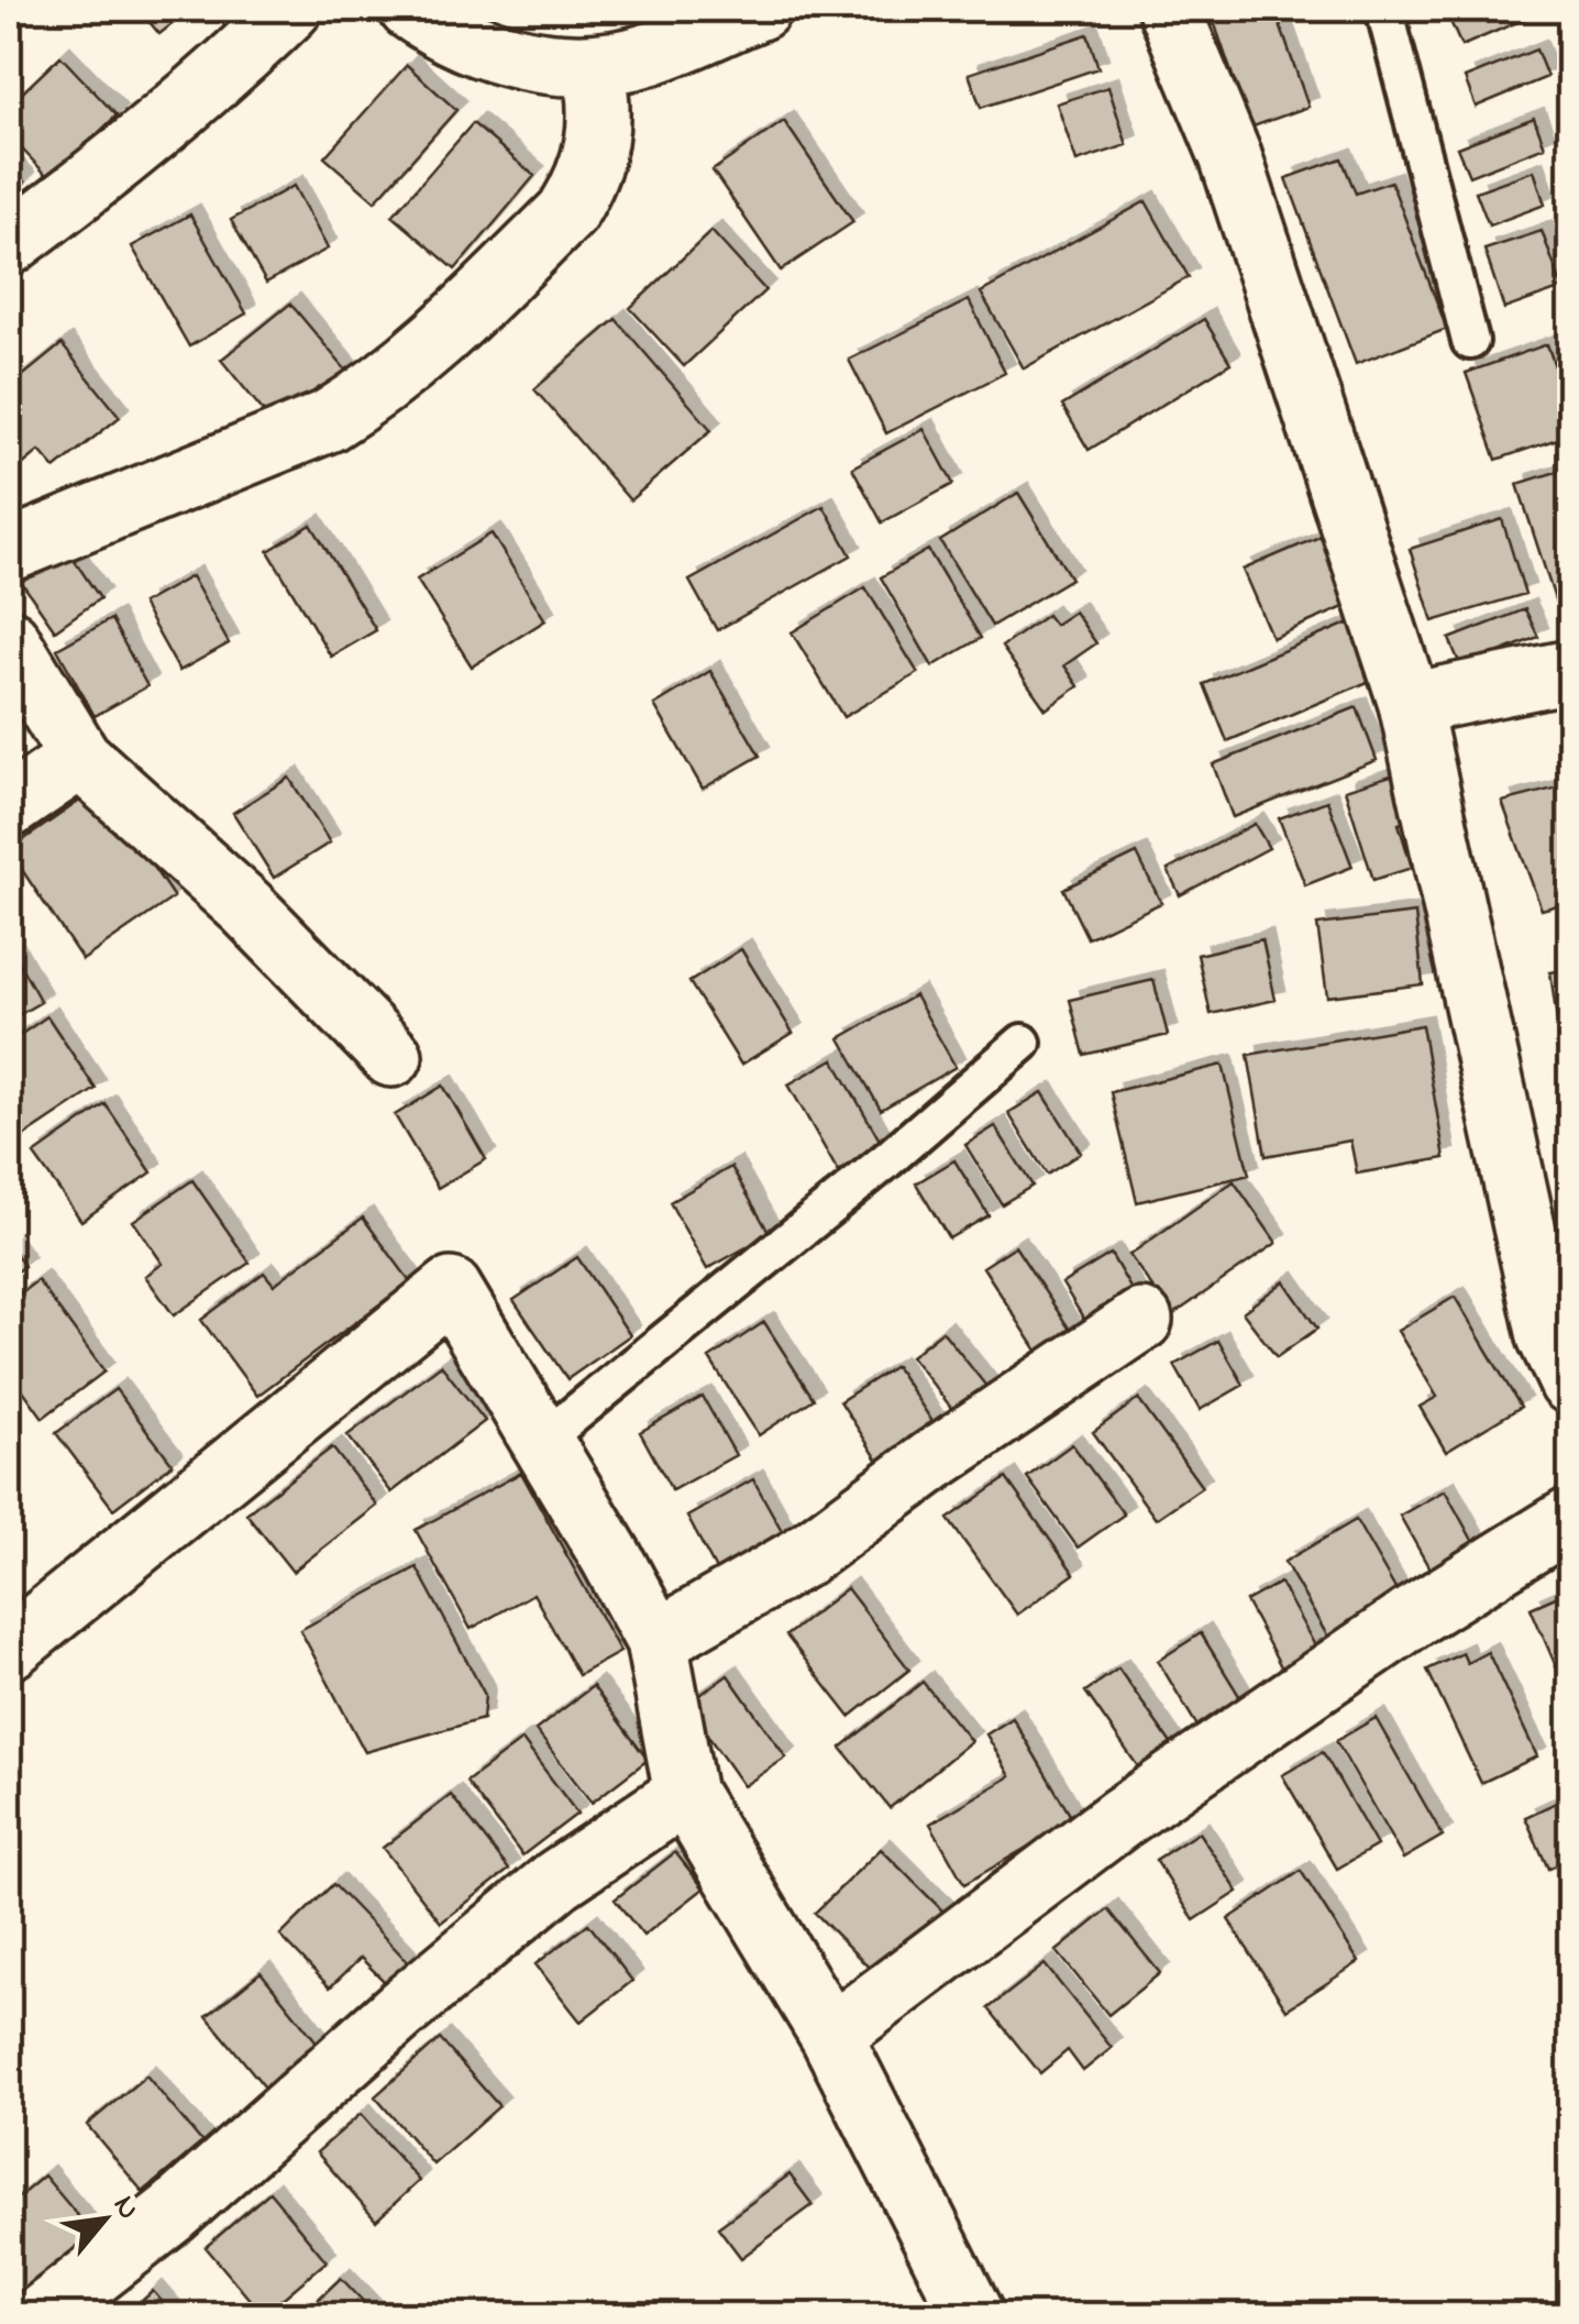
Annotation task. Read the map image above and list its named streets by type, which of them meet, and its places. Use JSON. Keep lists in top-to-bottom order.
{
  "north": "top right"
}
